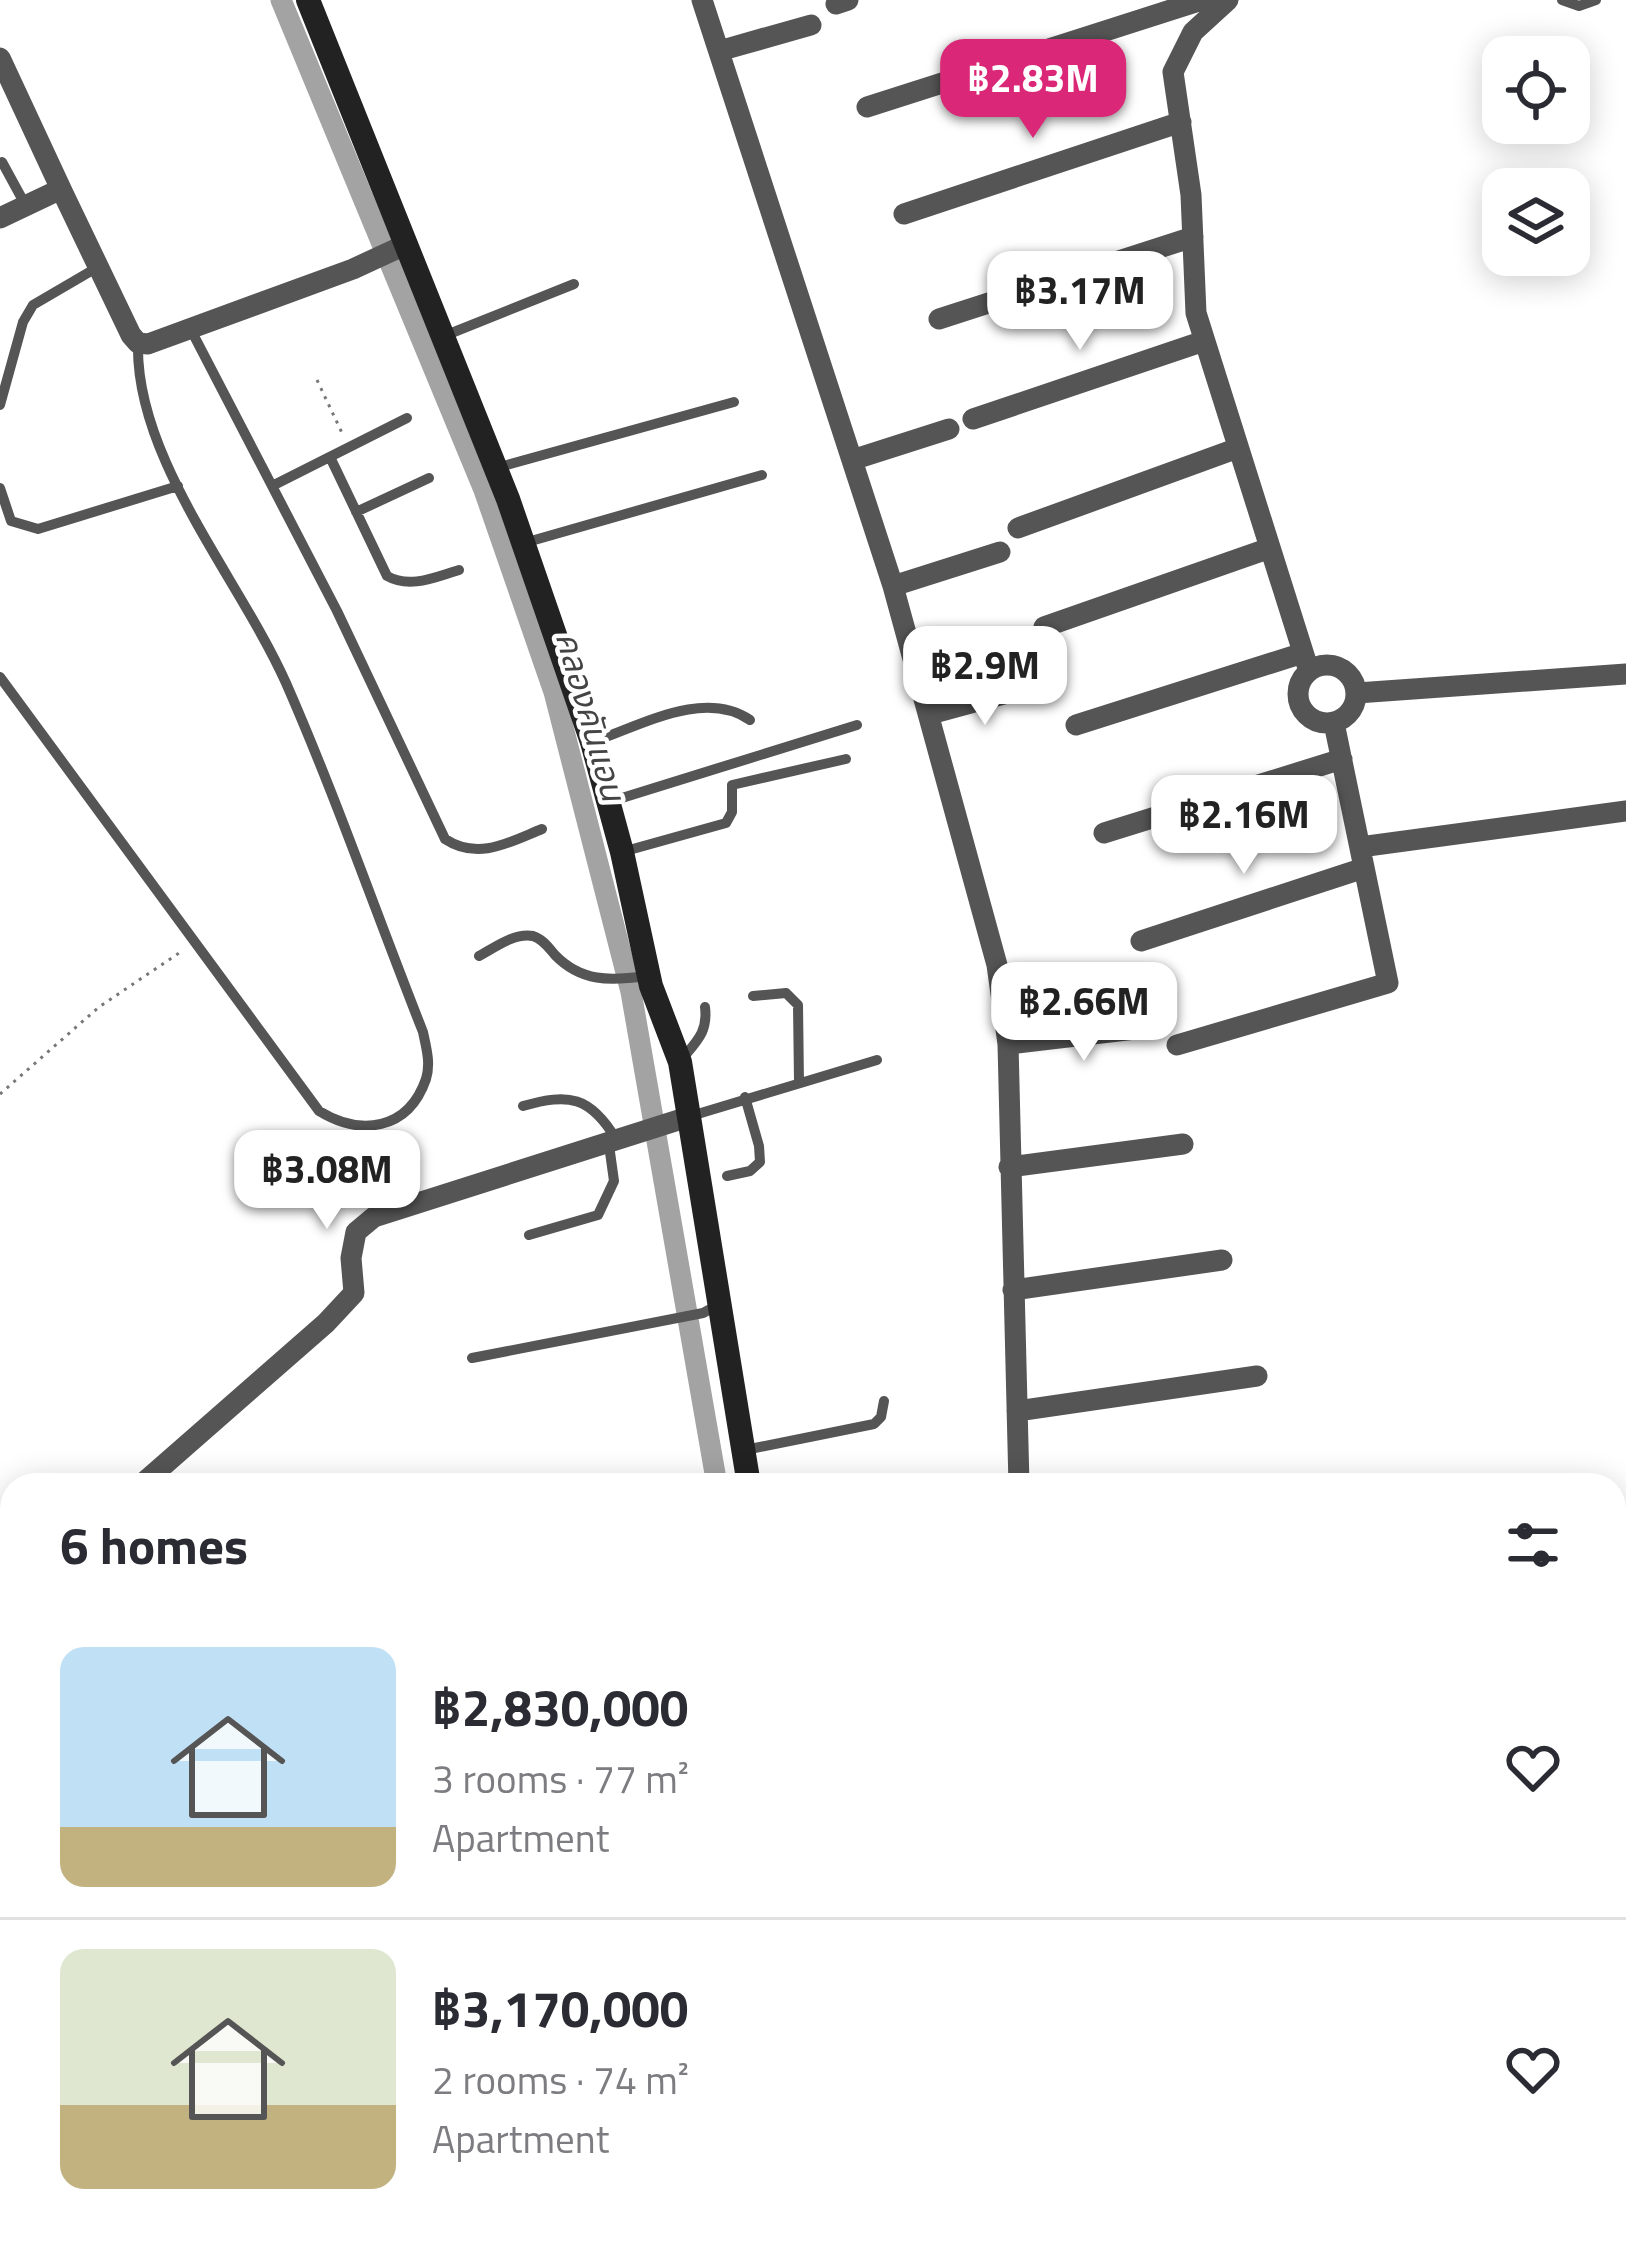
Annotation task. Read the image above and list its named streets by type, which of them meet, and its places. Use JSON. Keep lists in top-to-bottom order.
{
  "water": ["คลองคันแอน"],
  "page": {
    "price": [
      "฿2.83M",
      "฿3.17M",
      "฿2.9M",
      "฿2.16M",
      "฿2.66M",
      "฿3.08M"
    ],
    "heading": "6 homes",
    "list": [
      {
        "name": "฿2,830,000",
        "note": "3 rooms · 77 m² · Apartment"
      },
      {
        "name": "฿3,170,000",
        "note": "2 rooms · 74 m² · Apartment"
      }
    ]
  }
}
